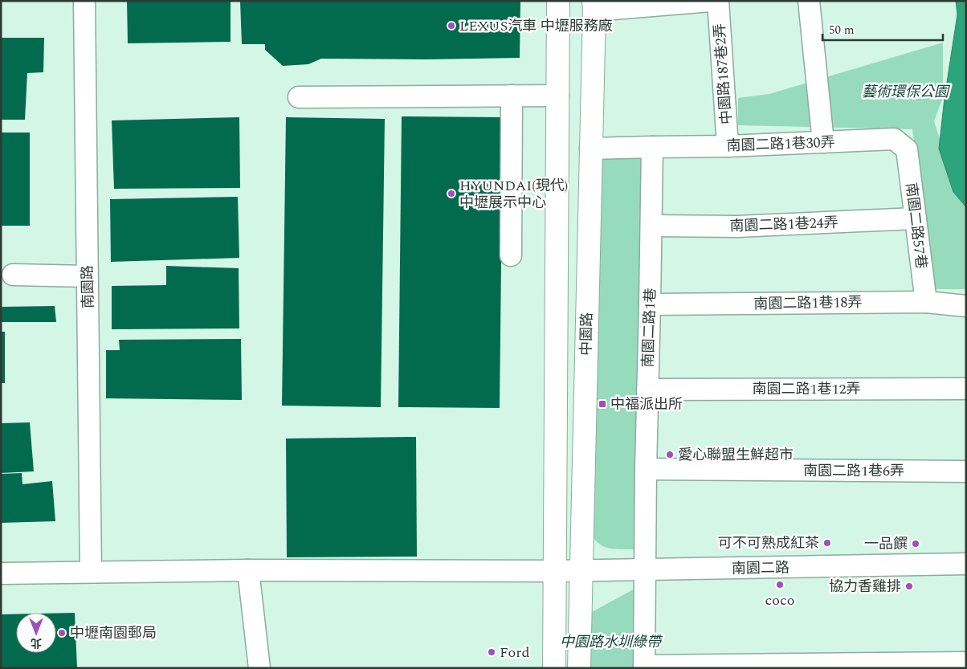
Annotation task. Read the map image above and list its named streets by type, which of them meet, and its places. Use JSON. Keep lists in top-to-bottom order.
{
  "streets": {
    "main road": ["中園路"],
    "street": [
      "中園路187巷2弄",
      "南園二路1巷30弄",
      "南園二路1巷24弄",
      "南園二路57巷",
      "南園路",
      "南園二路1巷18弄",
      "南園二路1巷",
      "南園二路1巷12弄",
      "南園二路1巷6弄",
      "南園二路"
    ]
  },
  "crossings": [
    ["中園路187巷2弄", "南園二路1巷30弄"],
    ["南園二路1巷30弄", "南園二路57巷"],
    ["南園二路1巷30弄", "南園二路1巷"],
    ["南園二路1巷24弄", "南園二路57巷"],
    ["南園二路1巷24弄", "南園二路1巷"],
    ["南園二路57巷", "南園二路1巷18弄"],
    ["南園路", "南園二路"],
    ["南園二路1巷18弄", "南園二路1巷"],
    ["南園二路1巷", "南園二路1巷12弄"],
    ["南園二路1巷", "南園二路1巷6弄"],
    ["南園二路1巷", "南園二路"],
    ["中園路", "南園二路"]
  ],
  "parks": ["藝術環保公園", "中園路水圳綠帶"],
  "places": {
    "other": [
      "LEXUS汽車 中壢服務廠",
      "HYUNDAI(現代) 中壢展示中心",
      "愛心聯盟生鮮超市",
      "可不可熟成紅茶",
      "一品饌",
      "coco",
      "協力香雞排",
      "中壢南園郵局",
      "Ford"
    ],
    "transit": ["中福派出所"]
  },
  "scale_bar": "50 m",
  "north": "bottom"
}
